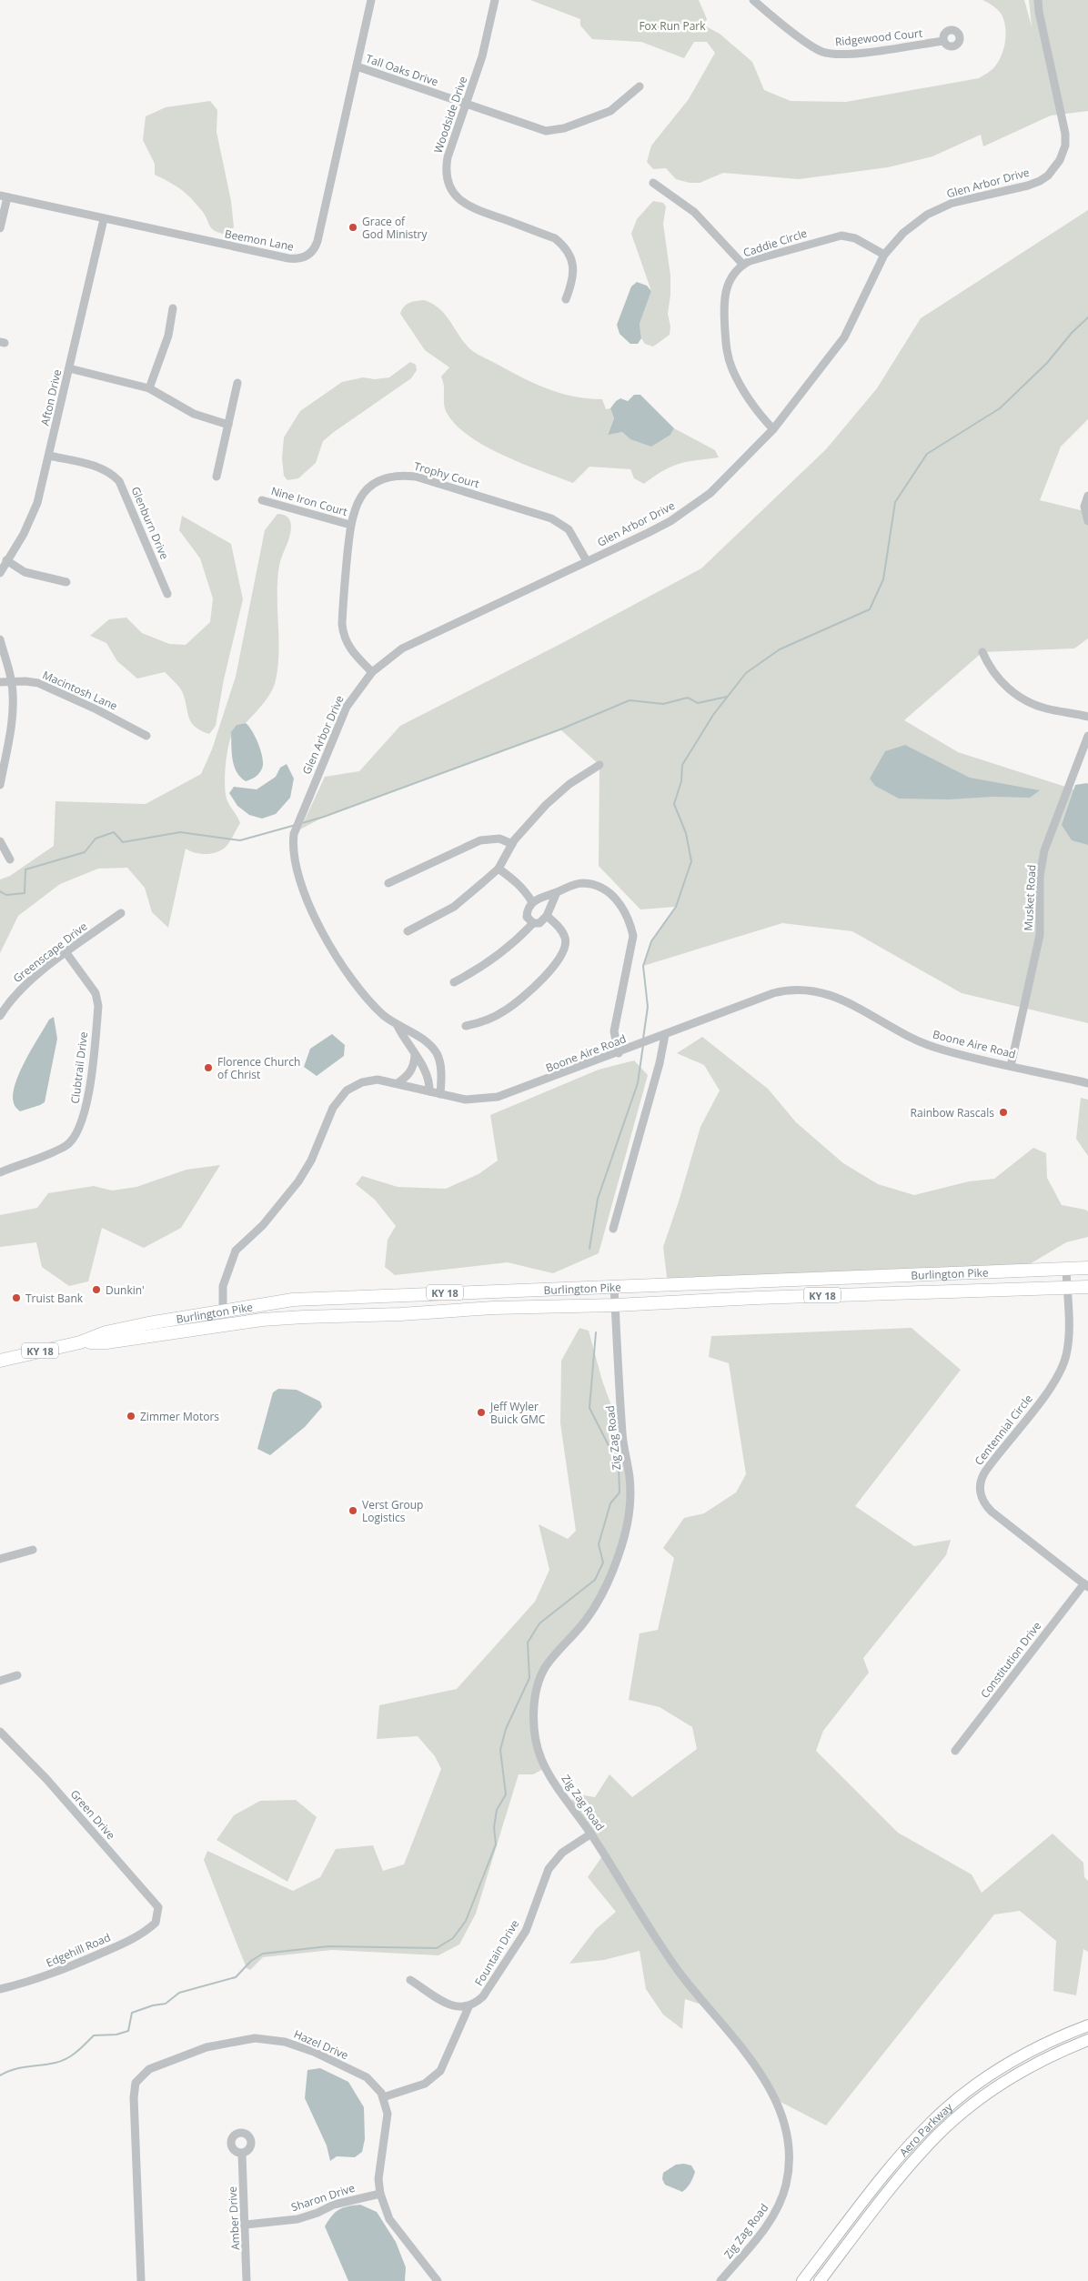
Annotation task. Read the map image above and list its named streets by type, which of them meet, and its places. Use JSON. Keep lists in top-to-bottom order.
{
  "streets": {
    "main road": ["Burlington Pike", "KY 18", "Aero Parkway"],
    "street": [
      "Ridgewood Court",
      "Tall Oaks Drive",
      "Woodside Drive",
      "Glen Arbor Drive",
      "Beemon Lane",
      "Caddie Circle",
      "Afton Drive",
      "Trophy Court",
      "Nine Iron Court",
      "Glenburn Drive",
      "Macintosh Lane",
      "Musket Road",
      "Greenscape Drive",
      "Boone Aire Road",
      "Clubtrail Drive",
      "Centennial Circle",
      "Zig Zag Road",
      "Constitution Drive",
      "Green Drive",
      "Edgehill Road",
      "Fountain Drive",
      "Hazel Drive",
      "Sharon Drive",
      "Amber Drive"
    ]
  },
  "crossings": [
    ["Tall Oaks Drive", "Woodside Drive"],
    ["Tall Oaks Drive", "Beemon Lane"],
    ["Glen Arbor Drive", "Caddie Circle"],
    ["Glen Arbor Drive", "Trophy Court"],
    ["Glen Arbor Drive", "Boone Aire Road"],
    ["Beemon Lane", "Afton Drive"],
    ["Afton Drive", "Glenburn Drive"],
    ["Trophy Court", "Nine Iron Court"],
    ["Musket Road", "Boone Aire Road"],
    ["Greenscape Drive", "Clubtrail Drive"],
    ["Boone Aire Road", "Burlington Pike"],
    ["Burlington Pike", "Centennial Circle"],
    ["Burlington Pike", "Zig Zag Road"],
    ["Centennial Circle", "Constitution Drive"],
    ["Zig Zag Road", "Fountain Drive"],
    ["Green Drive", "Edgehill Road"],
    ["Hazel Drive", "Sharon Drive"],
    ["Sharon Drive", "Amber Drive"]
  ],
  "parks": ["Fox Run Park"],
  "places": [
    "Grace of God Ministry",
    "Florence Church of Christ",
    "Rainbow Rascals",
    "Dunkin'",
    "Truist Bank",
    "Jeff Wyler Buick GMC",
    "Zimmer Motors",
    "Verst Group Logistics"
  ]
}
